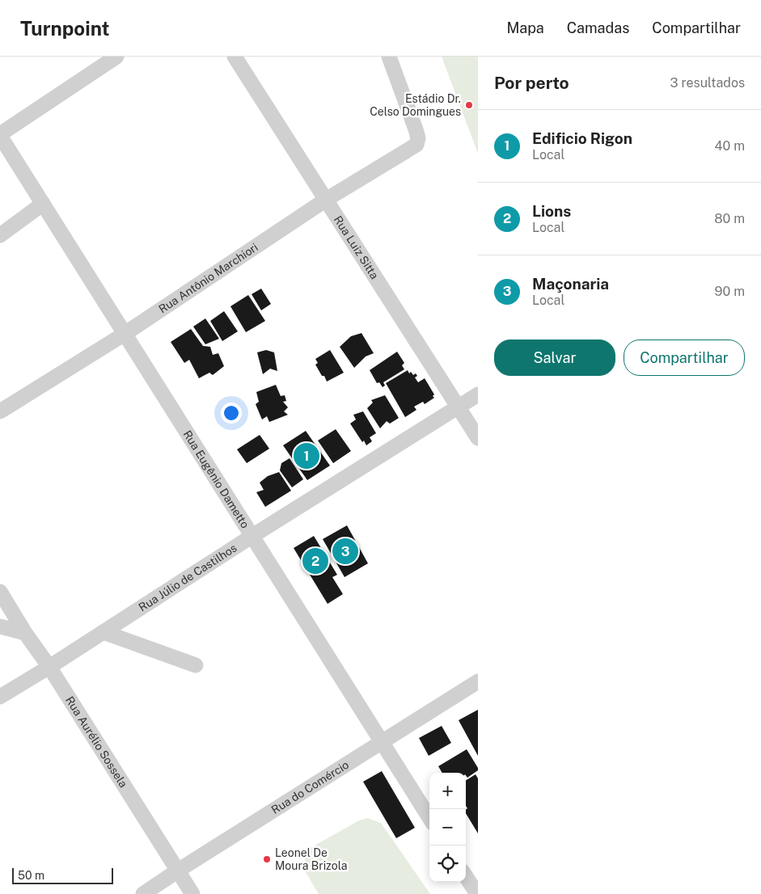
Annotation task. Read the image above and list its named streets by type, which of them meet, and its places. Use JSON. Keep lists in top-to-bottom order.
{
  "streets": {
    "street": [
      "Rua Luiz Sitta",
      "Rua Antônio Marchiori",
      "Rua Eugênio Dametto",
      "Rua Júlio de Castilhos",
      "Rua Aurélio Sossela",
      "Rua do Comércio"
    ]
  },
  "crossings": [
    ["Rua Luiz Sitta", "Rua Antônio Marchiori"],
    ["Rua Luiz Sitta", "Rua Júlio de Castilhos"],
    ["Rua Antônio Marchiori", "Rua Eugênio Dametto"],
    ["Rua Eugênio Dametto", "Rua Júlio de Castilhos"],
    ["Rua Eugênio Dametto", "Rua do Comércio"],
    ["Rua Júlio de Castilhos", "Rua Aurélio Sossela"],
    ["Rua Aurélio Sossela", "Rua do Comércio"]
  ],
  "places": ["Estádio Dr. Celso Domingues", "Leonel De Moura Brizola"],
  "scale_bar": "50 m",
  "page": {
    "header": "Turnpoint",
    "nav": ["Mapa", "Camadas", "Compartilhar"],
    "heading": ["Por perto", "3 resultados"],
    "list": [
      {
        "mark": "1",
        "name": "Edificio Rigon",
        "note": "Local",
        "value": "40 m"
      },
      {
        "mark": "2",
        "name": "Lions",
        "note": "Local",
        "value": "80 m"
      },
      {
        "mark": "3",
        "name": "Maçonaria",
        "note": "Local",
        "value": "90 m"
      }
    ],
    "buttons": ["Salvar", "Compartilhar"],
    "pins": ["1", "3", "2"],
    "map_buttons": ["+", "−"],
    "scale": "50 m"
  }
}
